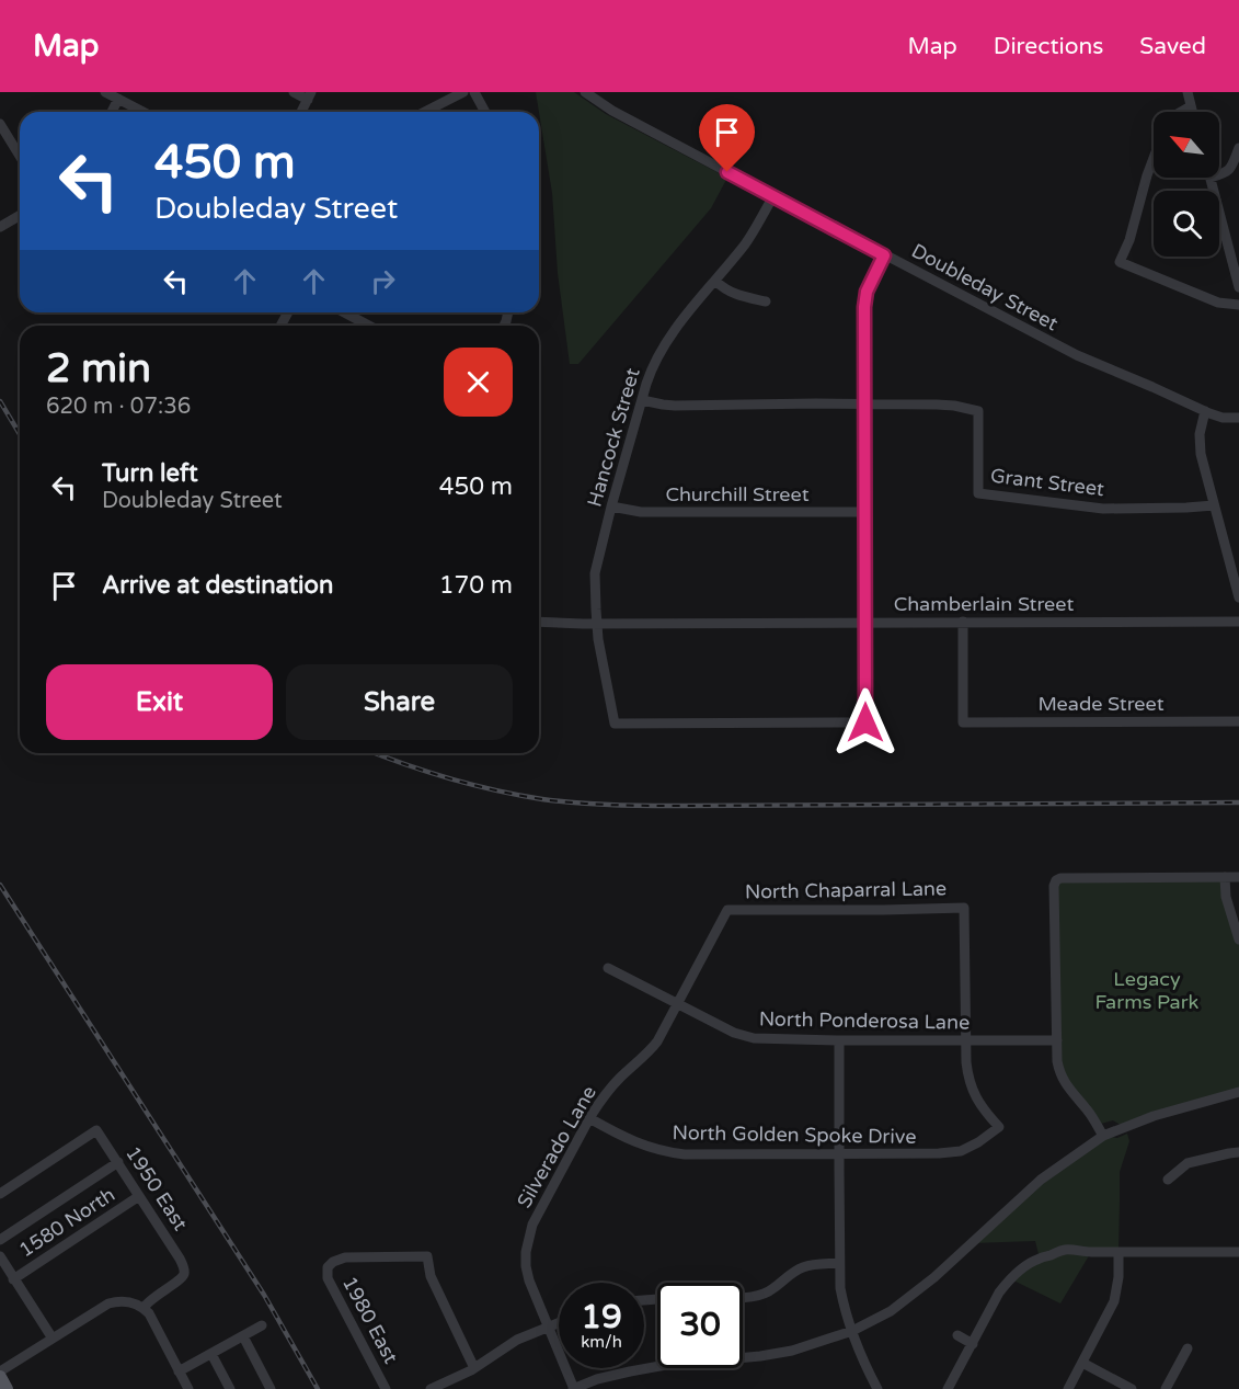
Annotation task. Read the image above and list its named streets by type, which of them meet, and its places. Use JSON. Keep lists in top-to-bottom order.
{
  "streets": {
    "street": [
      "Doubleday Street",
      "Hancock Street",
      "Grant Street",
      "Churchill Street",
      "Chamberlain Street",
      "Meade Street",
      "North Chaparral Lane",
      "North Ponderosa Lane",
      "North Golden Spoke Drive",
      "Silverado Lane",
      "1950 East",
      "1580 North",
      "1980 East"
    ]
  },
  "crossings": [
    ["Doubleday Street", "Hancock Street"],
    ["Hancock Street", "Grant Street"],
    ["Hancock Street", "Churchill Street"],
    ["Hancock Street", "Chamberlain Street"],
    ["Chamberlain Street", "Meade Street"],
    ["North Chaparral Lane", "North Ponderosa Lane"],
    ["North Chaparral Lane", "North Golden Spoke Drive"],
    ["North Chaparral Lane", "Silverado Lane"],
    ["North Ponderosa Lane", "North Golden Spoke Drive"],
    ["North Ponderosa Lane", "Silverado Lane"],
    ["North Golden Spoke Drive", "Silverado Lane"],
    ["1950 East", "1580 North"]
  ],
  "parks": ["Legacy Farms Park"],
  "north": "top left",
  "page": {
    "header": "Map",
    "nav": ["Map", "Directions", "Saved"],
    "turn": ["450 m", "Doubleday Street"],
    "heading": ["2 min", "620 m · 07:36"],
    "list": [
      {
        "name": "Turn left",
        "note": "Doubleday Street",
        "value": "450 m"
      },
      {
        "name": "Arrive at destination",
        "value": "170 m"
      }
    ],
    "buttons": ["Exit", "Share"],
    "speed": "19 km/h",
    "limit": "30"
  }
}
